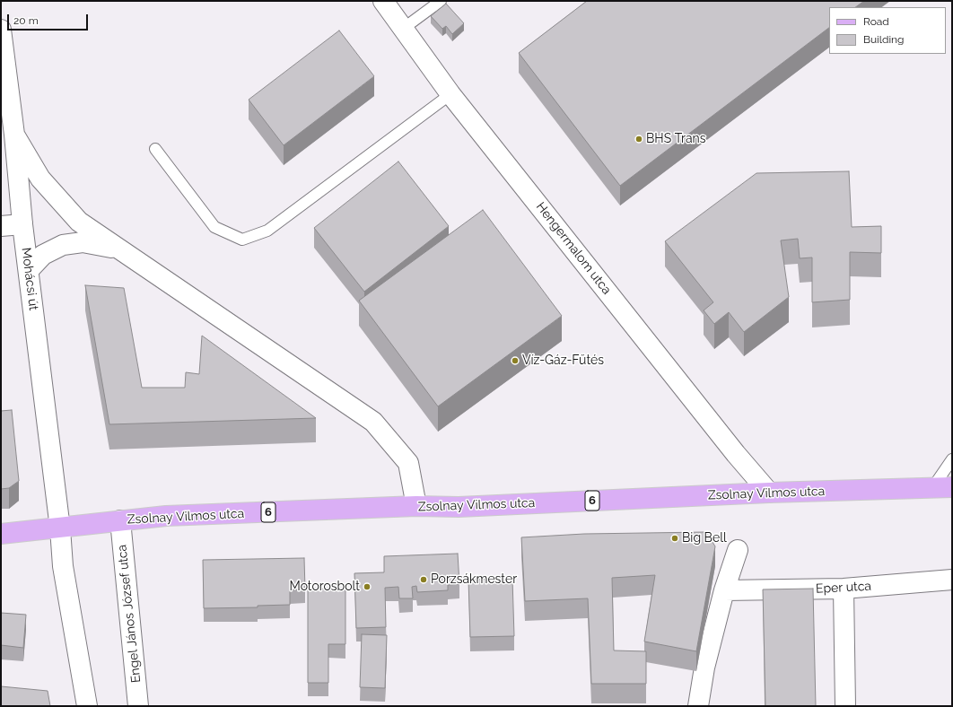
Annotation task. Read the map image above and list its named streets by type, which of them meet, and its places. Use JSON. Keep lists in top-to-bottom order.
{
  "streets": {
    "main road": ["Zsolnay Vilmos utca", "6"],
    "street": [
      "Hengermalom utca",
      "Mohácsi út",
      "Eper utca",
      "Engel János József utca"
    ]
  },
  "crossings": [
    ["Hengermalom utca", "Zsolnay Vilmos utca"],
    ["Mohácsi út", "Zsolnay Vilmos utca"],
    ["Zsolnay Vilmos utca", "Engel János József utca"]
  ],
  "places": [
    "BHS Trans",
    "Víz-Gáz-Fűtés",
    "Big Bell",
    "Porzsákmester",
    "Motorosbolt"
  ],
  "legend": ["Road", "Building"],
  "scale_bar": "20 m"
}
